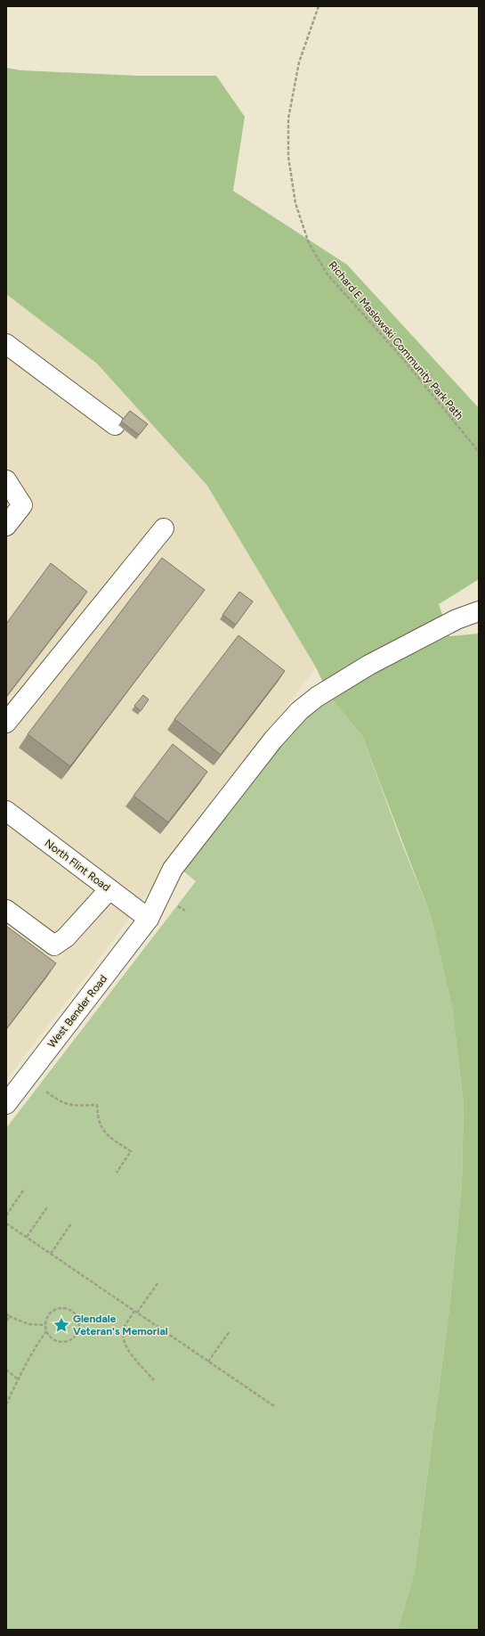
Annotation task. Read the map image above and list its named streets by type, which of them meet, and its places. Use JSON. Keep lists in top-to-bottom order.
{
  "streets": {
    "street": ["North Flint Road", "West Bender Road"],
    "path": ["Richard E Maslowski Community Park Path"]
  },
  "crossings": [
    ["North Flint Road", "West Bender Road"]
  ],
  "places": {
    "place": ["Glendale Veteran's Memorial"]
  }
}
